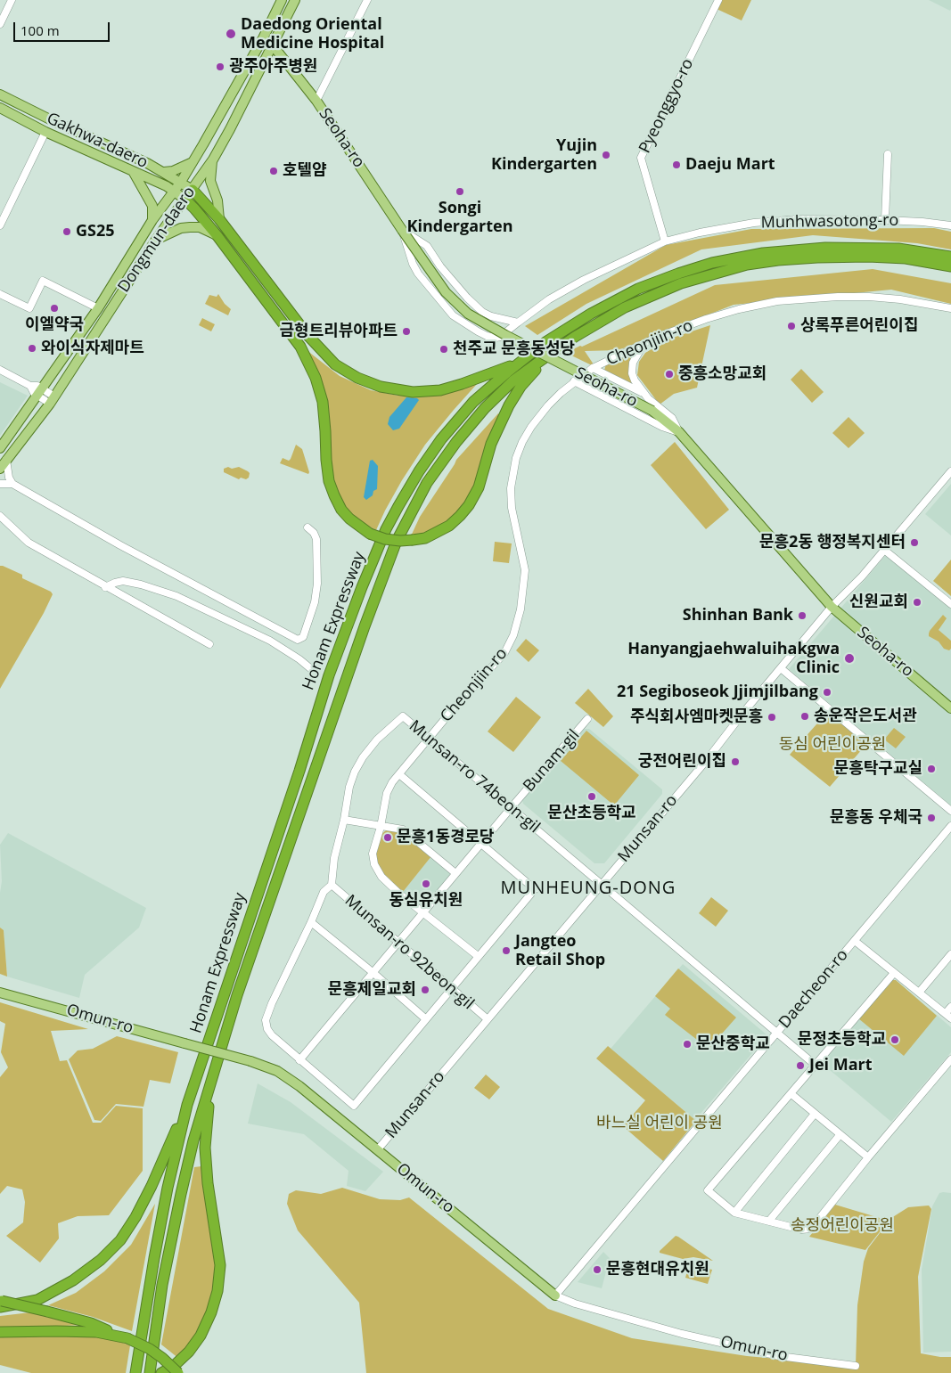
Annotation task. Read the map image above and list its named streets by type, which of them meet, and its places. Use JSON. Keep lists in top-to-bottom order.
{
  "streets": {
    "highway": ["Honam Expressway"],
    "main road": [
      "Seoha-ro",
      "Gakhwa-daero",
      "Dongmun-daero",
      "Omun-ro"
    ],
    "street": [
      "Pyeonggyo-ro",
      "Munhwasotong-ro",
      "Cheonjiin-ro",
      "Bunam-gil",
      "Munsan-ro 74beon-gil",
      "Munsan-ro",
      "Munsan-ro 92beon-gil",
      "Daecheon-ro"
    ]
  },
  "crossings": [
    ["Pyeonggyo-ro", "Munhwasotong-ro"],
    ["Seoha-ro", "Munhwasotong-ro"],
    ["Seoha-ro", "Dongmun-daero"],
    ["Seoha-ro", "Munsan-ro"],
    ["Gakhwa-daero", "Dongmun-daero"],
    ["Cheonjiin-ro", "Bunam-gil"],
    ["Cheonjiin-ro", "Munsan-ro 74beon-gil"],
    ["Bunam-gil", "Munsan-ro 74beon-gil"],
    ["Bunam-gil", "Munsan-ro 92beon-gil"],
    ["Munsan-ro 74beon-gil", "Munsan-ro"],
    ["Munsan-ro 74beon-gil", "Munsan-ro 92beon-gil"],
    ["Munsan-ro 74beon-gil", "Daecheon-ro"],
    ["Munsan-ro", "Munsan-ro 92beon-gil"],
    ["Munsan-ro", "Omun-ro"],
    ["Daecheon-ro", "Omun-ro"]
  ],
  "districts": ["MUNHEUNG-DONG"],
  "parks": ["동심 어린이공원", "바느실 어린이 공원", "송정어린이공원"],
  "places": [
    "Daedong Oriental Medicine Hospital",
    "광주아주병원",
    "Yujin Kindergarten",
    "Daeju Mart",
    "호텔얌",
    "Songi Kindergarten",
    "GS25",
    "이엘약국",
    "상록푸른어린이집",
    "금형트리뷰아파트",
    "와이식자제마트",
    "천주교 문흥동성당",
    "중흥소망교회",
    "문흥2동 행정복지센터",
    "신원교회",
    "Shinhan Bank",
    "Hanyangjaehwaluihakgwa Clinic",
    "21 Segiboseok Jjimjilbang",
    "송운작은도서관",
    "주식회사엠마켓문흥",
    "궁전어린이집",
    "문흥탁구교실",
    "문산초등학교",
    "문흥동 우체국",
    "문흥1동경로당",
    "동심유치원",
    "Jangteo Retail Shop",
    "문흥제일교회",
    "문정초등학교",
    "문산중학교",
    "Jei Mart",
    "문흥현대유치원"
  ],
  "scale_bar": "100 m"
}
